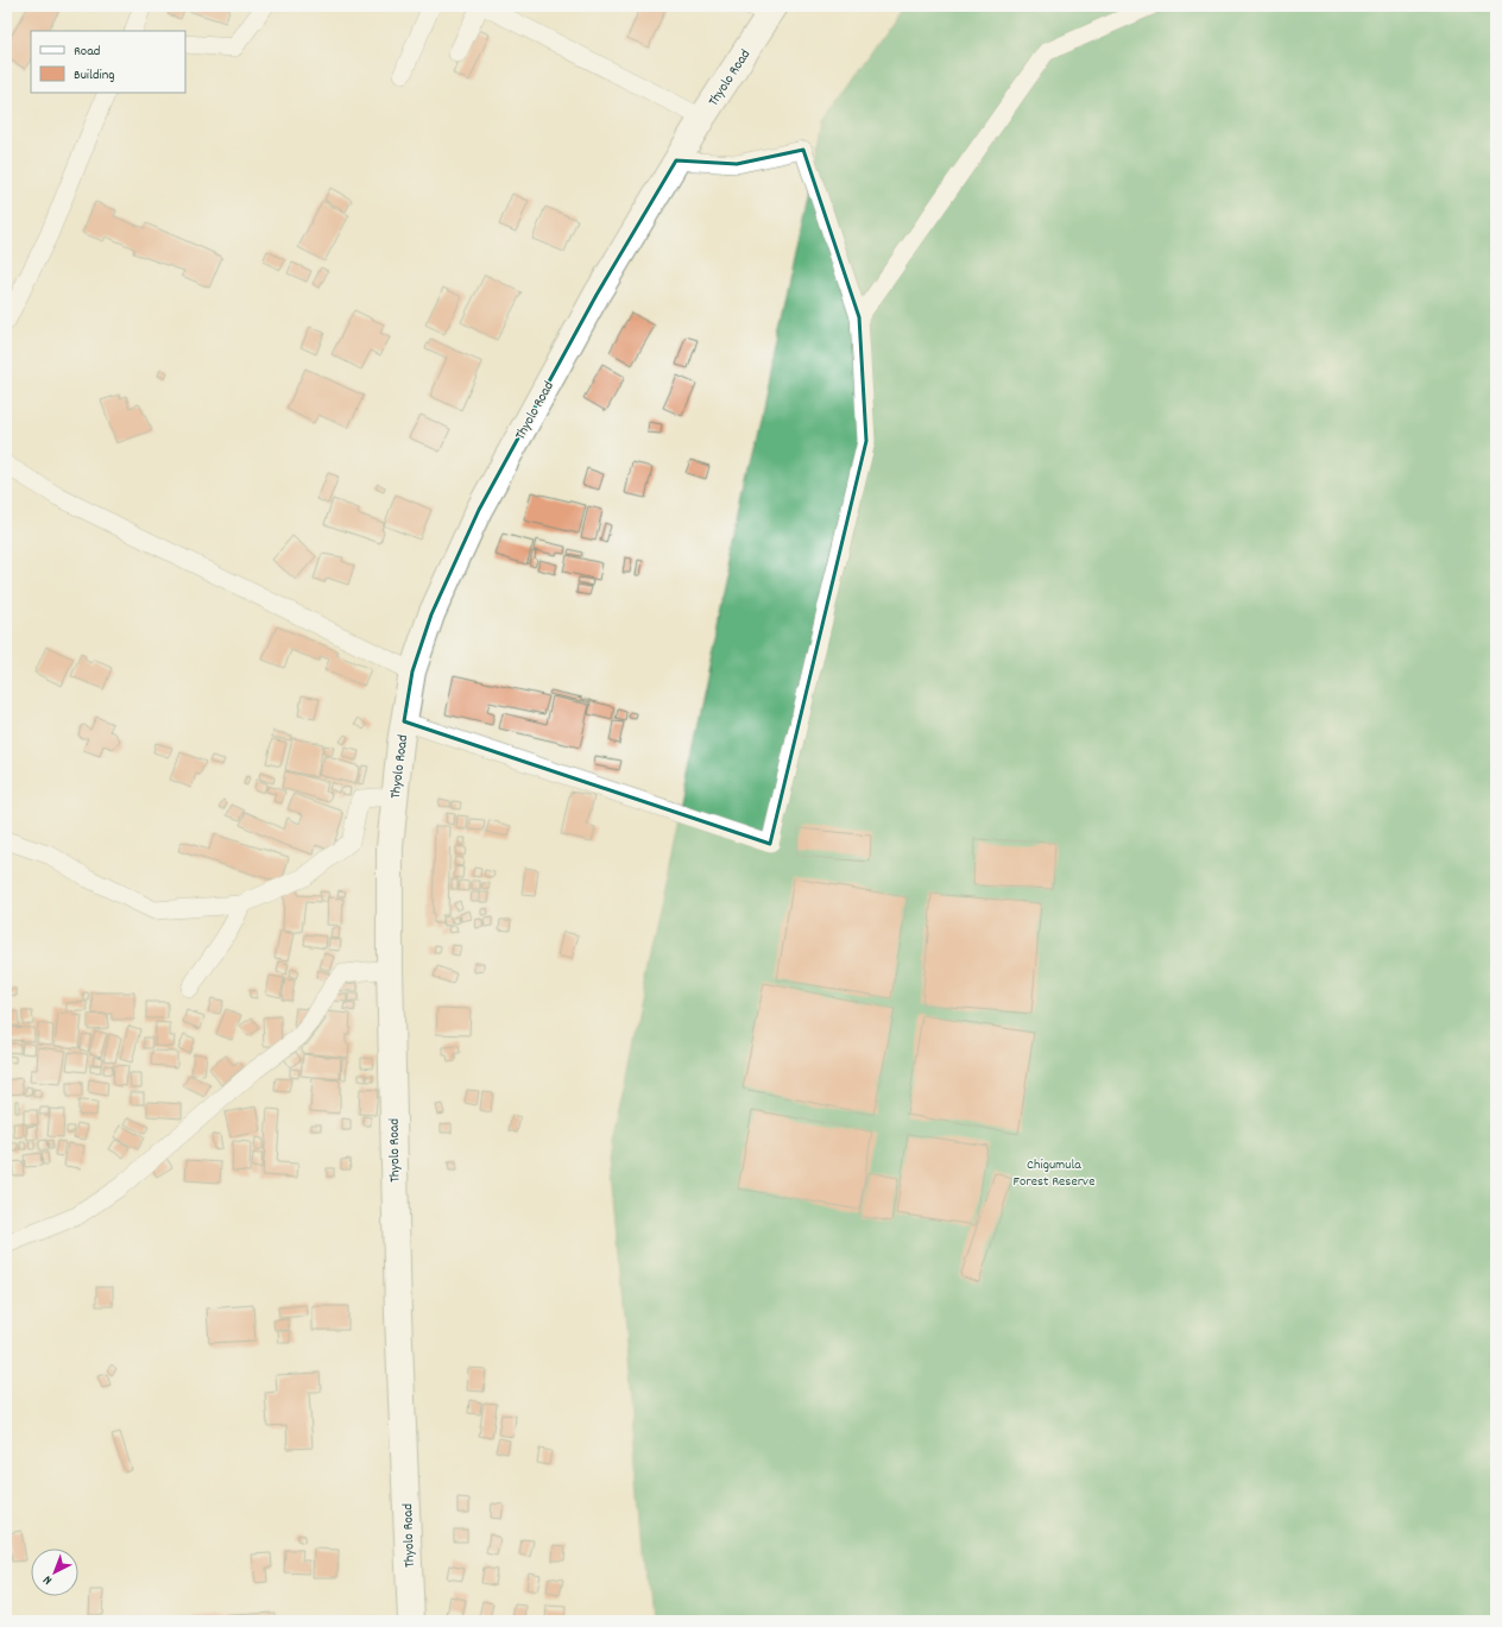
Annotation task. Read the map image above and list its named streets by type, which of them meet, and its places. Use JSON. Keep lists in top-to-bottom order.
{
  "streets": {
    "highway": ["Thyolo Road"]
  },
  "parks": ["Chigumula Forest Reserve"],
  "legend": ["Road", "Building"],
  "north": "bottom left"
}
